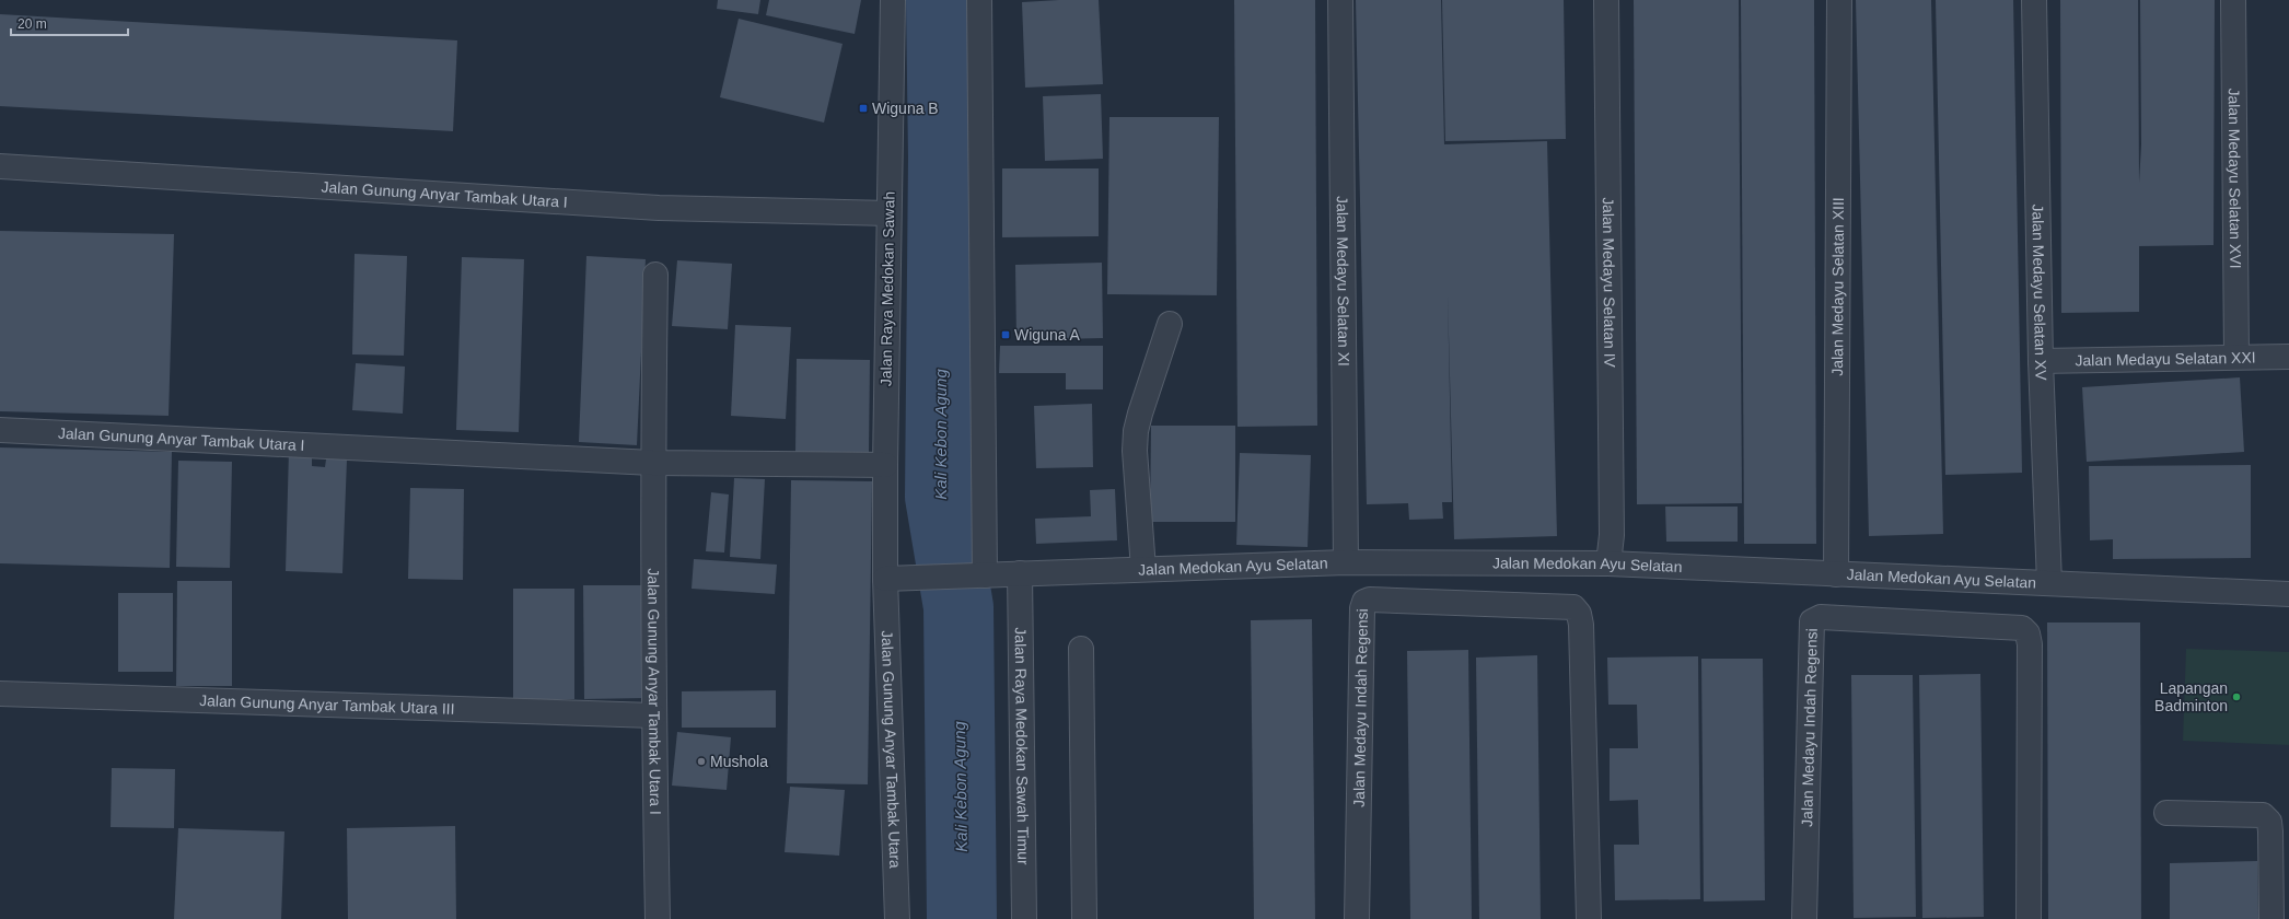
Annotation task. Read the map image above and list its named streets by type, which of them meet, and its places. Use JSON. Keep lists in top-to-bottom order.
{
  "streets": {
    "street": [
      "Jalan Medayu Selatan XVI",
      "Jalan Gunung Anyar Tambak Utara I",
      "Jalan Medayu Selatan XI",
      "Jalan Medayu Selatan IV",
      "Jalan Medayu Selatan XIII",
      "Jalan Raya Medokan Sawah",
      "Jalan Medayu Selatan XV",
      "Jalan Medayu Selatan XXI",
      "Jalan Medokan Ayu Selatan",
      "Jalan Gunung Anyar Tambak Utara III",
      "Jalan Medayu Indah Regensi",
      "Jalan Raya Medokan Sawah Timur",
      "Jalan Gunung Anyar Tambak Utara"
    ]
  },
  "crossings": [
    ["Jalan Medayu Selatan XVI", "Jalan Medayu Selatan XXI"],
    ["Jalan Gunung Anyar Tambak Utara I", "Jalan Raya Medokan Sawah"],
    ["Jalan Gunung Anyar Tambak Utara I", "Jalan Gunung Anyar Tambak Utara III"],
    ["Jalan Medayu Selatan XI", "Jalan Medokan Ayu Selatan"],
    ["Jalan Medayu Selatan IV", "Jalan Medokan Ayu Selatan"],
    ["Jalan Medayu Selatan XIII", "Jalan Medokan Ayu Selatan"],
    ["Jalan Raya Medokan Sawah", "Jalan Medokan Ayu Selatan"],
    ["Jalan Raya Medokan Sawah", "Jalan Gunung Anyar Tambak Utara"],
    ["Jalan Medayu Selatan XV", "Jalan Medayu Selatan XXI"],
    ["Jalan Medayu Selatan XV", "Jalan Medokan Ayu Selatan"],
    ["Jalan Medokan Ayu Selatan", "Jalan Raya Medokan Sawah Timur"],
    ["Jalan Medokan Ayu Selatan", "Jalan Gunung Anyar Tambak Utara"]
  ],
  "water": ["Kali Kebon Agung"],
  "places": {
    "transit": ["Wiguna B", "Wiguna A"],
    "other": ["Lapangan Badminton", "Mushola"]
  },
  "scale_bar": "20 m"
}
